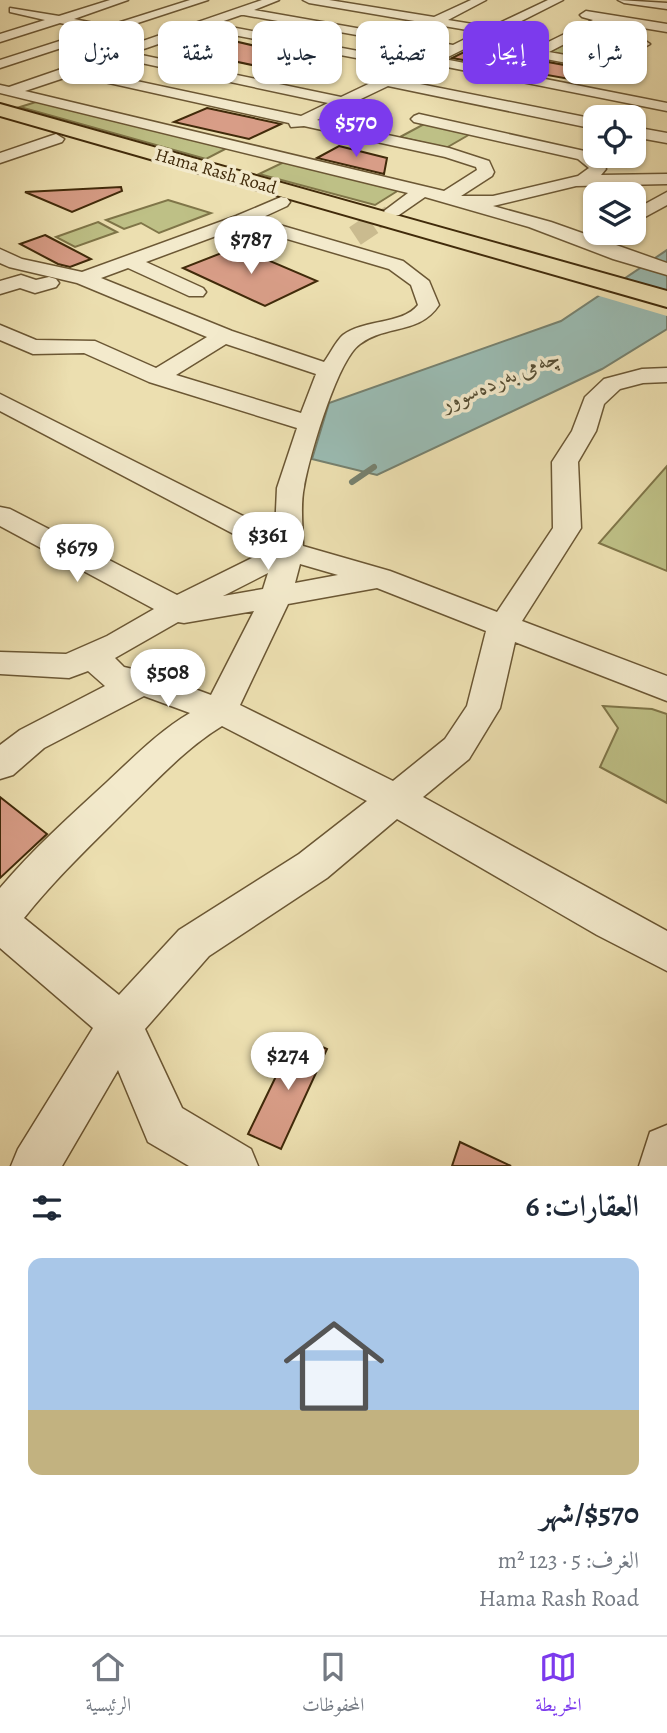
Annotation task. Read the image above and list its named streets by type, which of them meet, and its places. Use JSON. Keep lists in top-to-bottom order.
{
  "streets": {
    "highway": ["Hama Rash Road"]
  },
  "water": ["چەمی بەردەسوور"],
  "page": {
    "chip": [
      "شراء",
      "إيجار",
      "تصفية",
      "جديد",
      "شقة",
      "منزل"
    ],
    "price": [
      "$570",
      "$787",
      "$361",
      "$679",
      "$508",
      "$274"
    ],
    "heading": "العقارات: 6",
    "list": [
      {
        "name": "$570/شهر",
        "note": "الغرف: 5 · 123 m² · Hama Rash Road"
      }
    ],
    "tabs": ["الخريطة", "المحفوظات", "الرئيسية"]
  }
}
